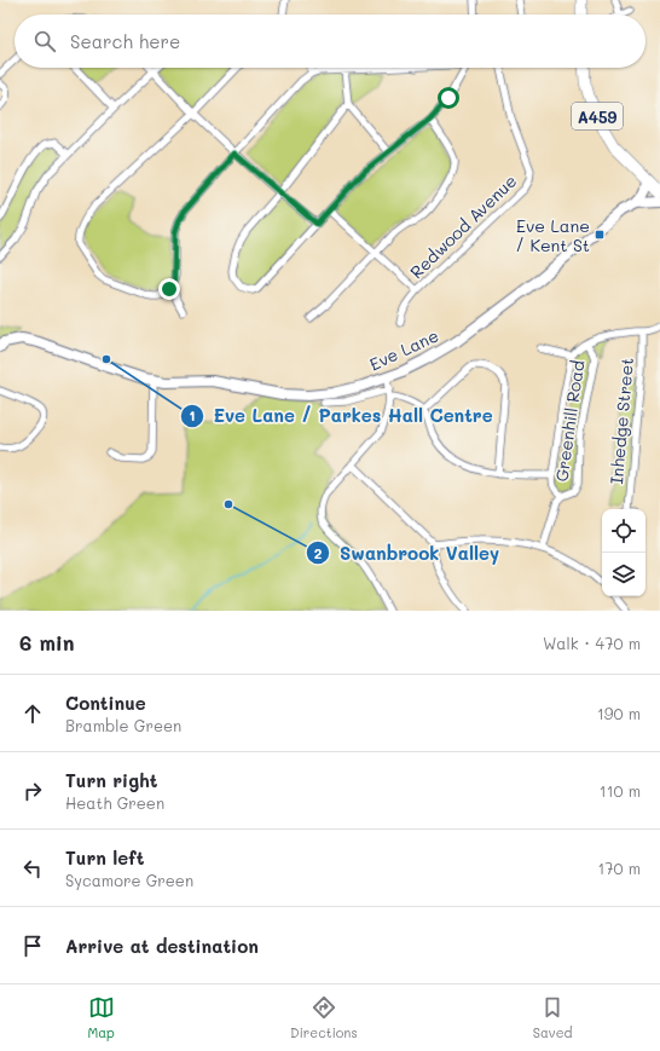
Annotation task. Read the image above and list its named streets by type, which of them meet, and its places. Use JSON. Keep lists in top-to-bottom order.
{
  "streets": {
    "main road": ["A459"],
    "street": [
      "Redwood Avenue",
      "Eve Lane",
      "Greenhill Road",
      "Inhedge Street"
    ]
  },
  "crossings": [
    ["Greenhill Road", "Inhedge Street"]
  ],
  "places": {
    "transit": ["Eve Lane / Kent St"],
    "other": ["Eve Lane / Parkes Hall Centre", "Swanbrook Valley"]
  },
  "page": {
    "search": "Search here",
    "heading": ["6 min", "Walk · 470 m"],
    "list": [
      ["Continue", "Bramble Green", "190 m"],
      ["Turn right", "Heath Green", "110 m"],
      ["Turn left", "Sycamore Green", "170 m"],
      "Arrive at destination"
    ],
    "nav": ["Map", "Directions", "Saved"]
  }
}
